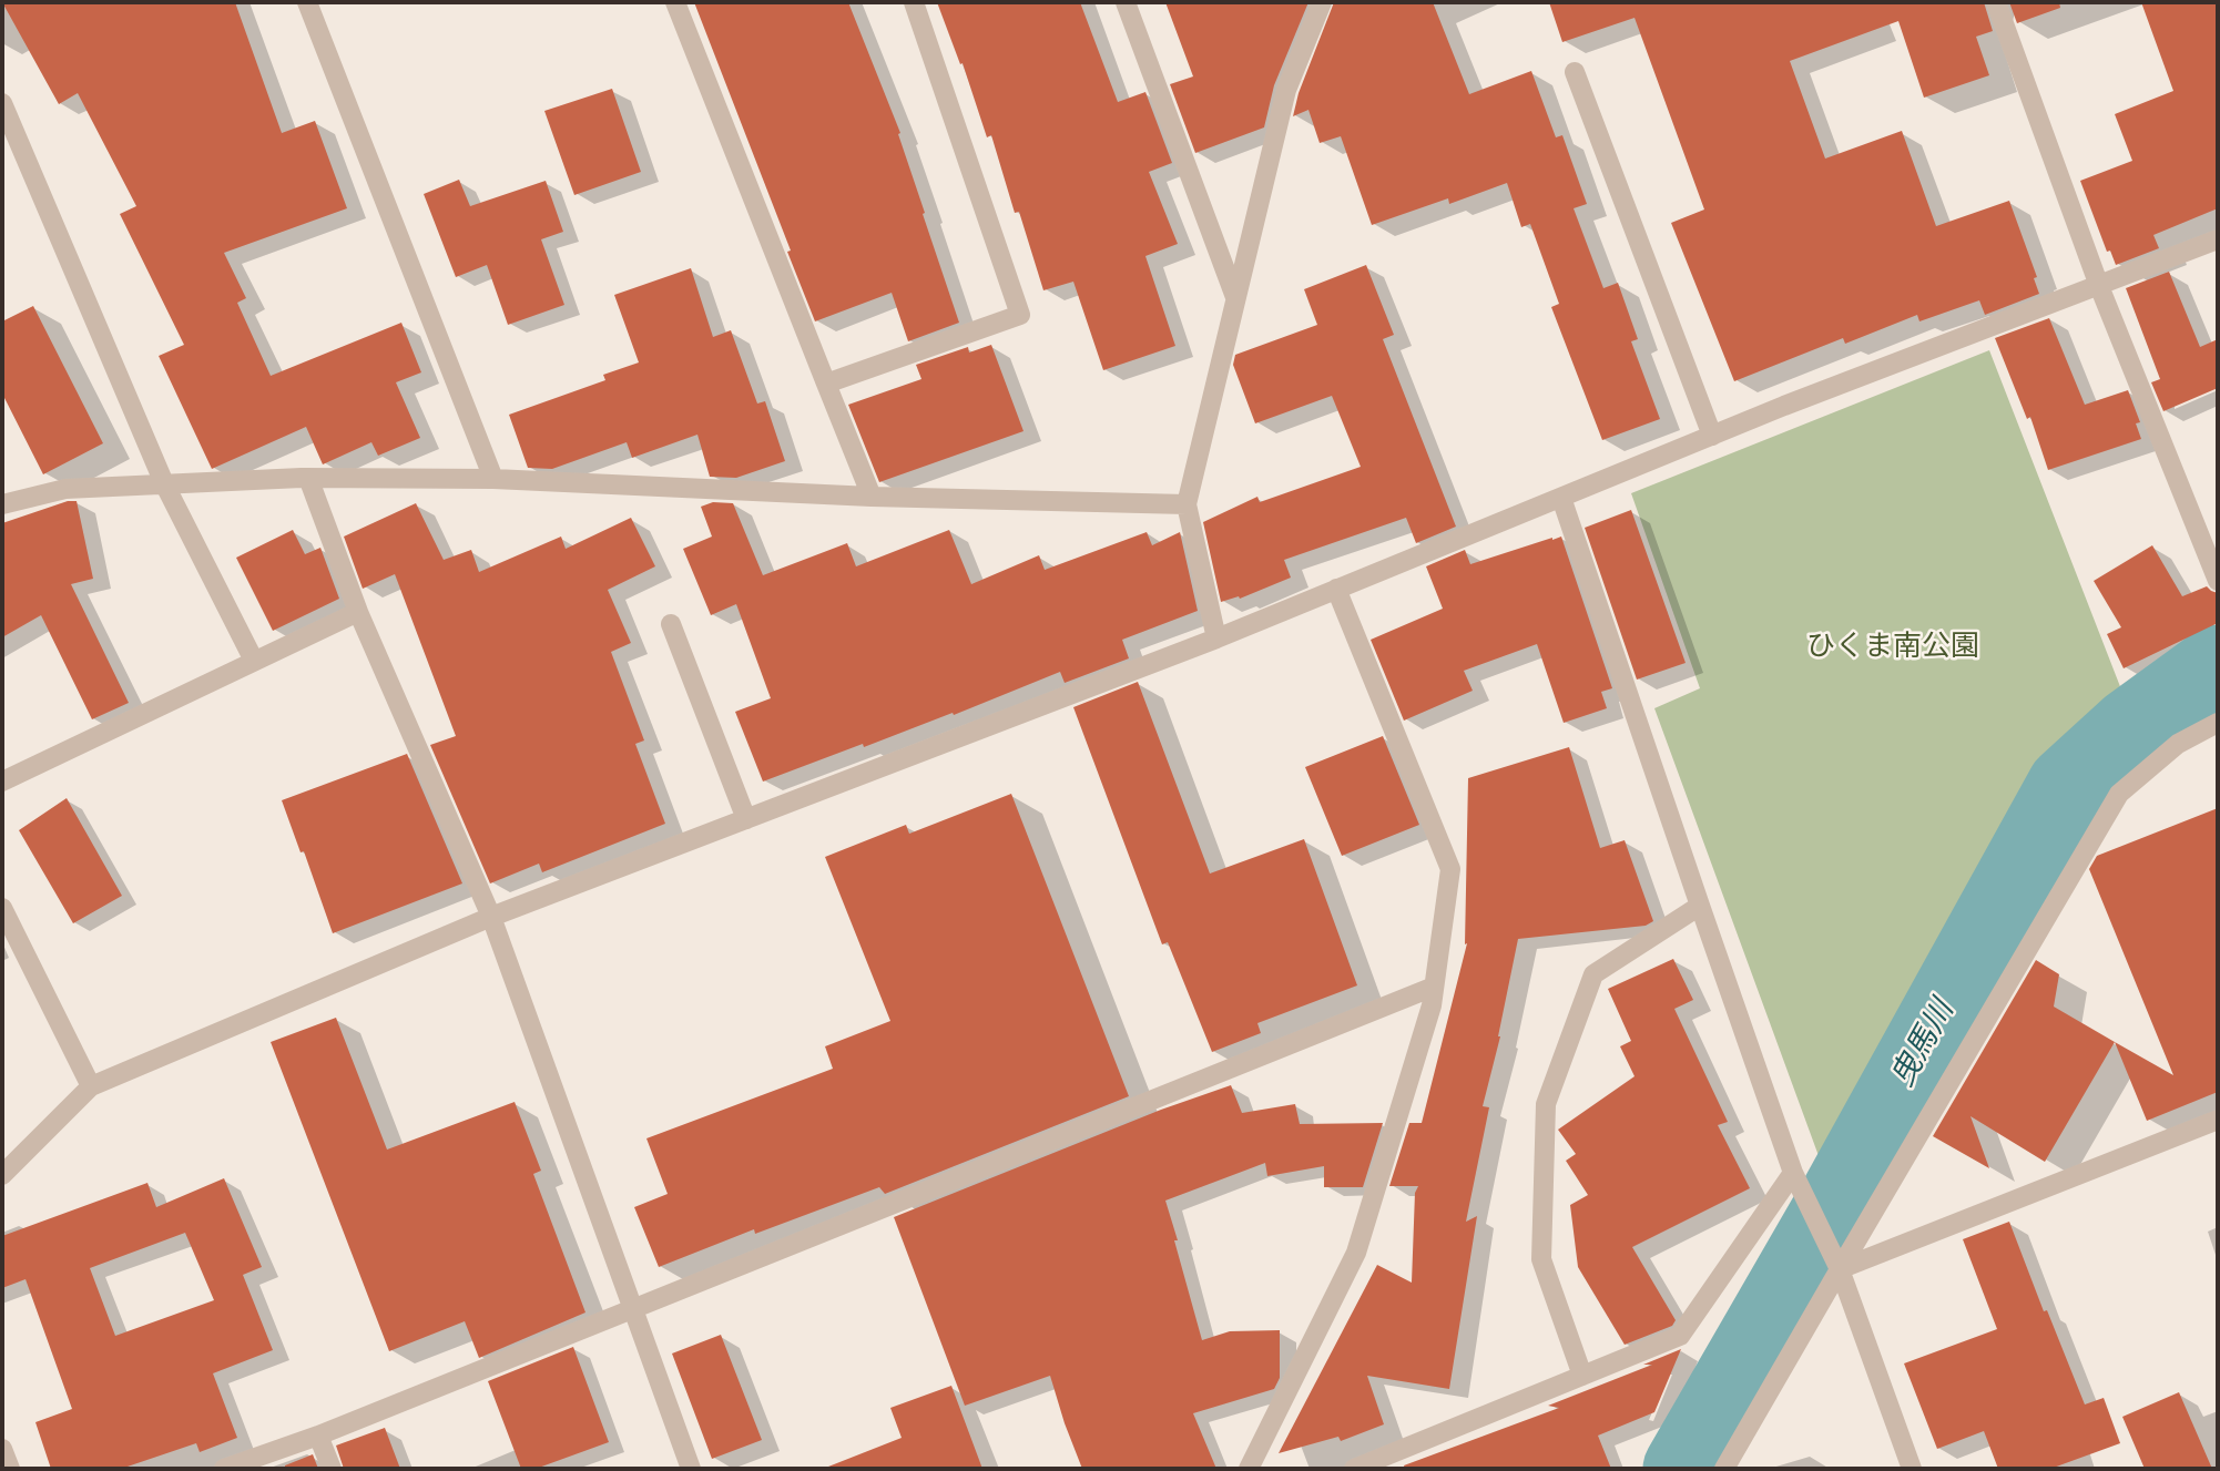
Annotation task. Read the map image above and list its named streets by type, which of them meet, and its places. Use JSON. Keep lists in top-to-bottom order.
{
  "water": ["曳馬川"],
  "parks": ["ひくま南公園"]
}
